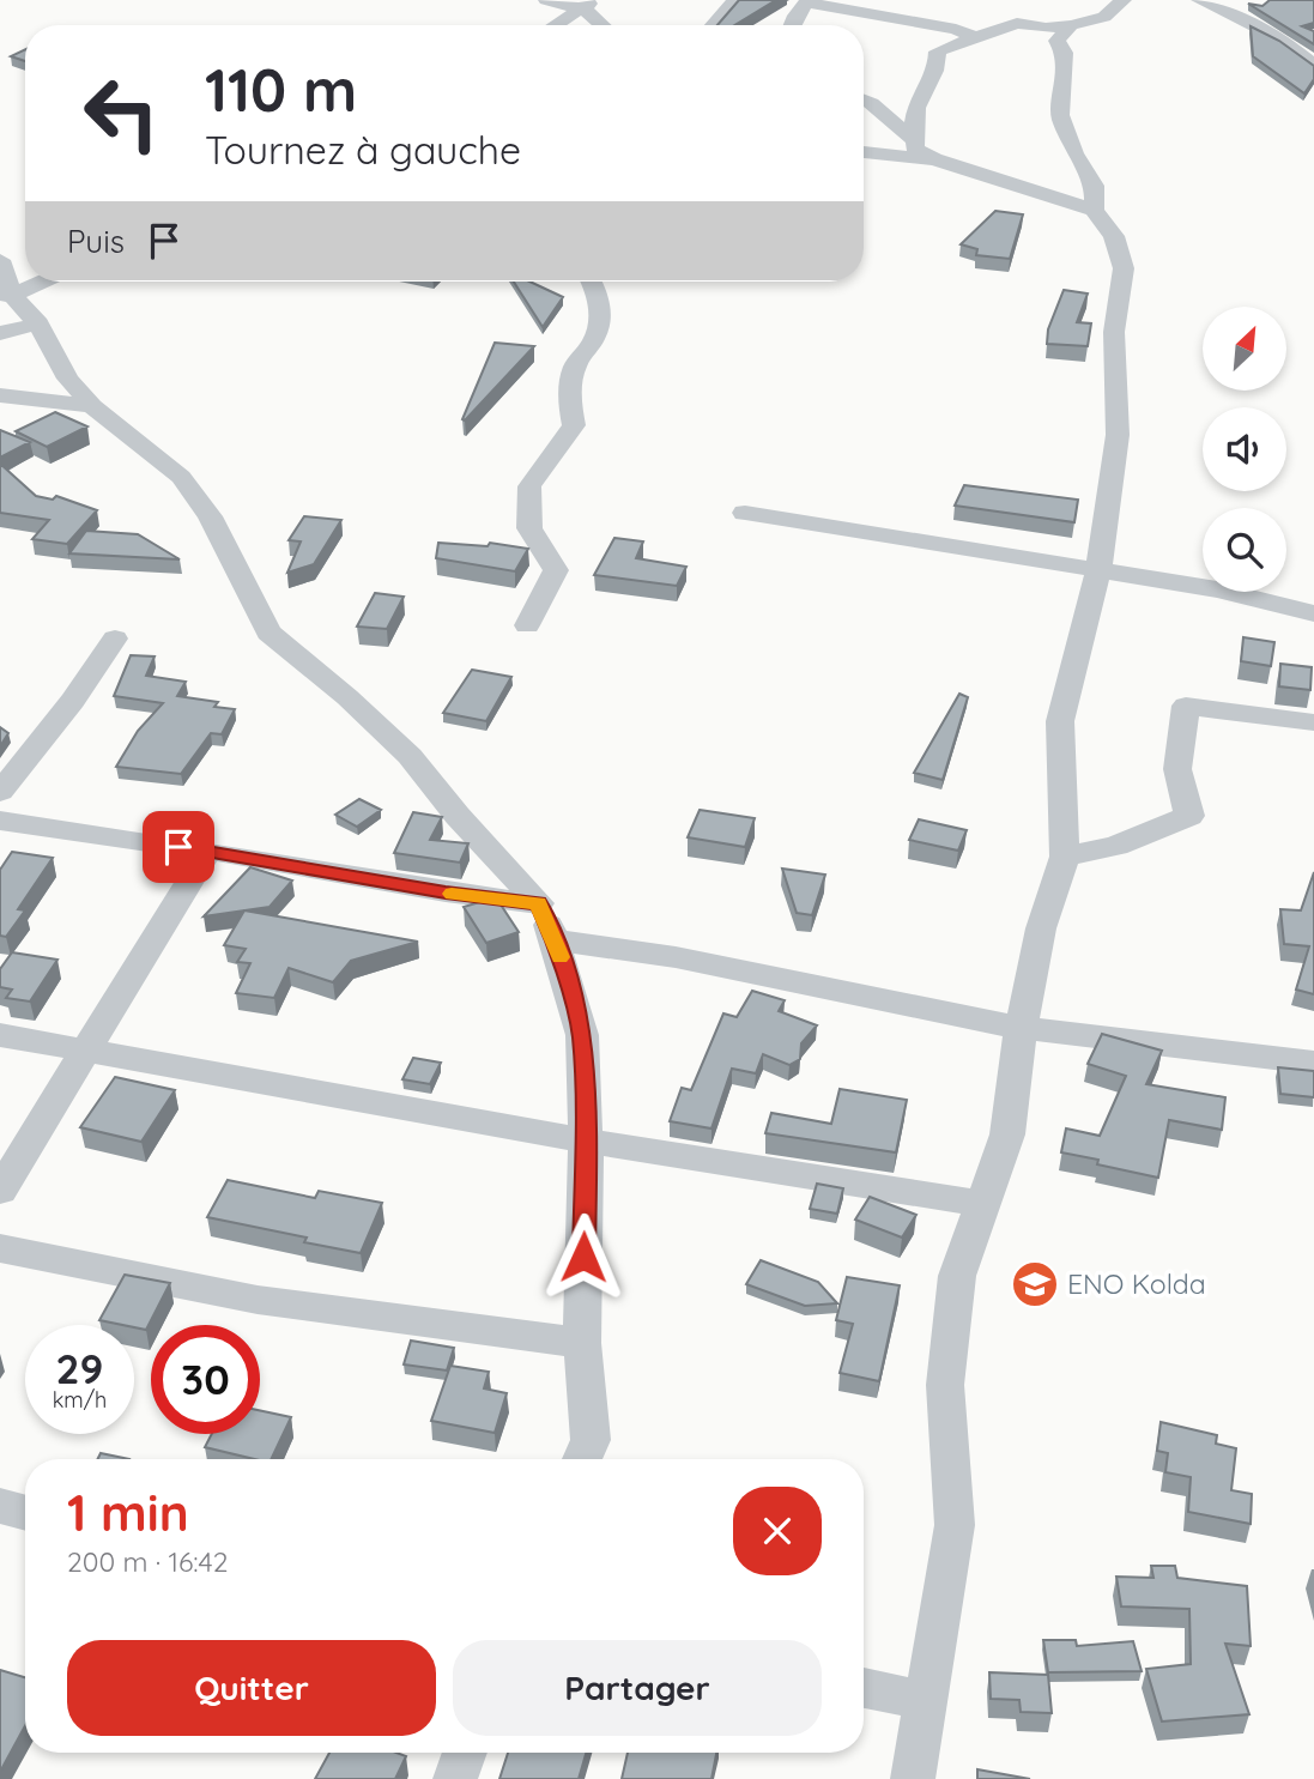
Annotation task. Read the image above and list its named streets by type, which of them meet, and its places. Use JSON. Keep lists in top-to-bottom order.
{
  "places": {
    "school or university": ["ENO Kolda"]
  },
  "north": "top right",
  "page": {
    "turn": ["110 m", "Tournez à gauche"],
    "then": "Puis",
    "speed": "29 km/h",
    "limit": "30",
    "heading": ["1 min", "200 m · 16:42"],
    "buttons": ["Quitter", "Partager"]
  }
}
